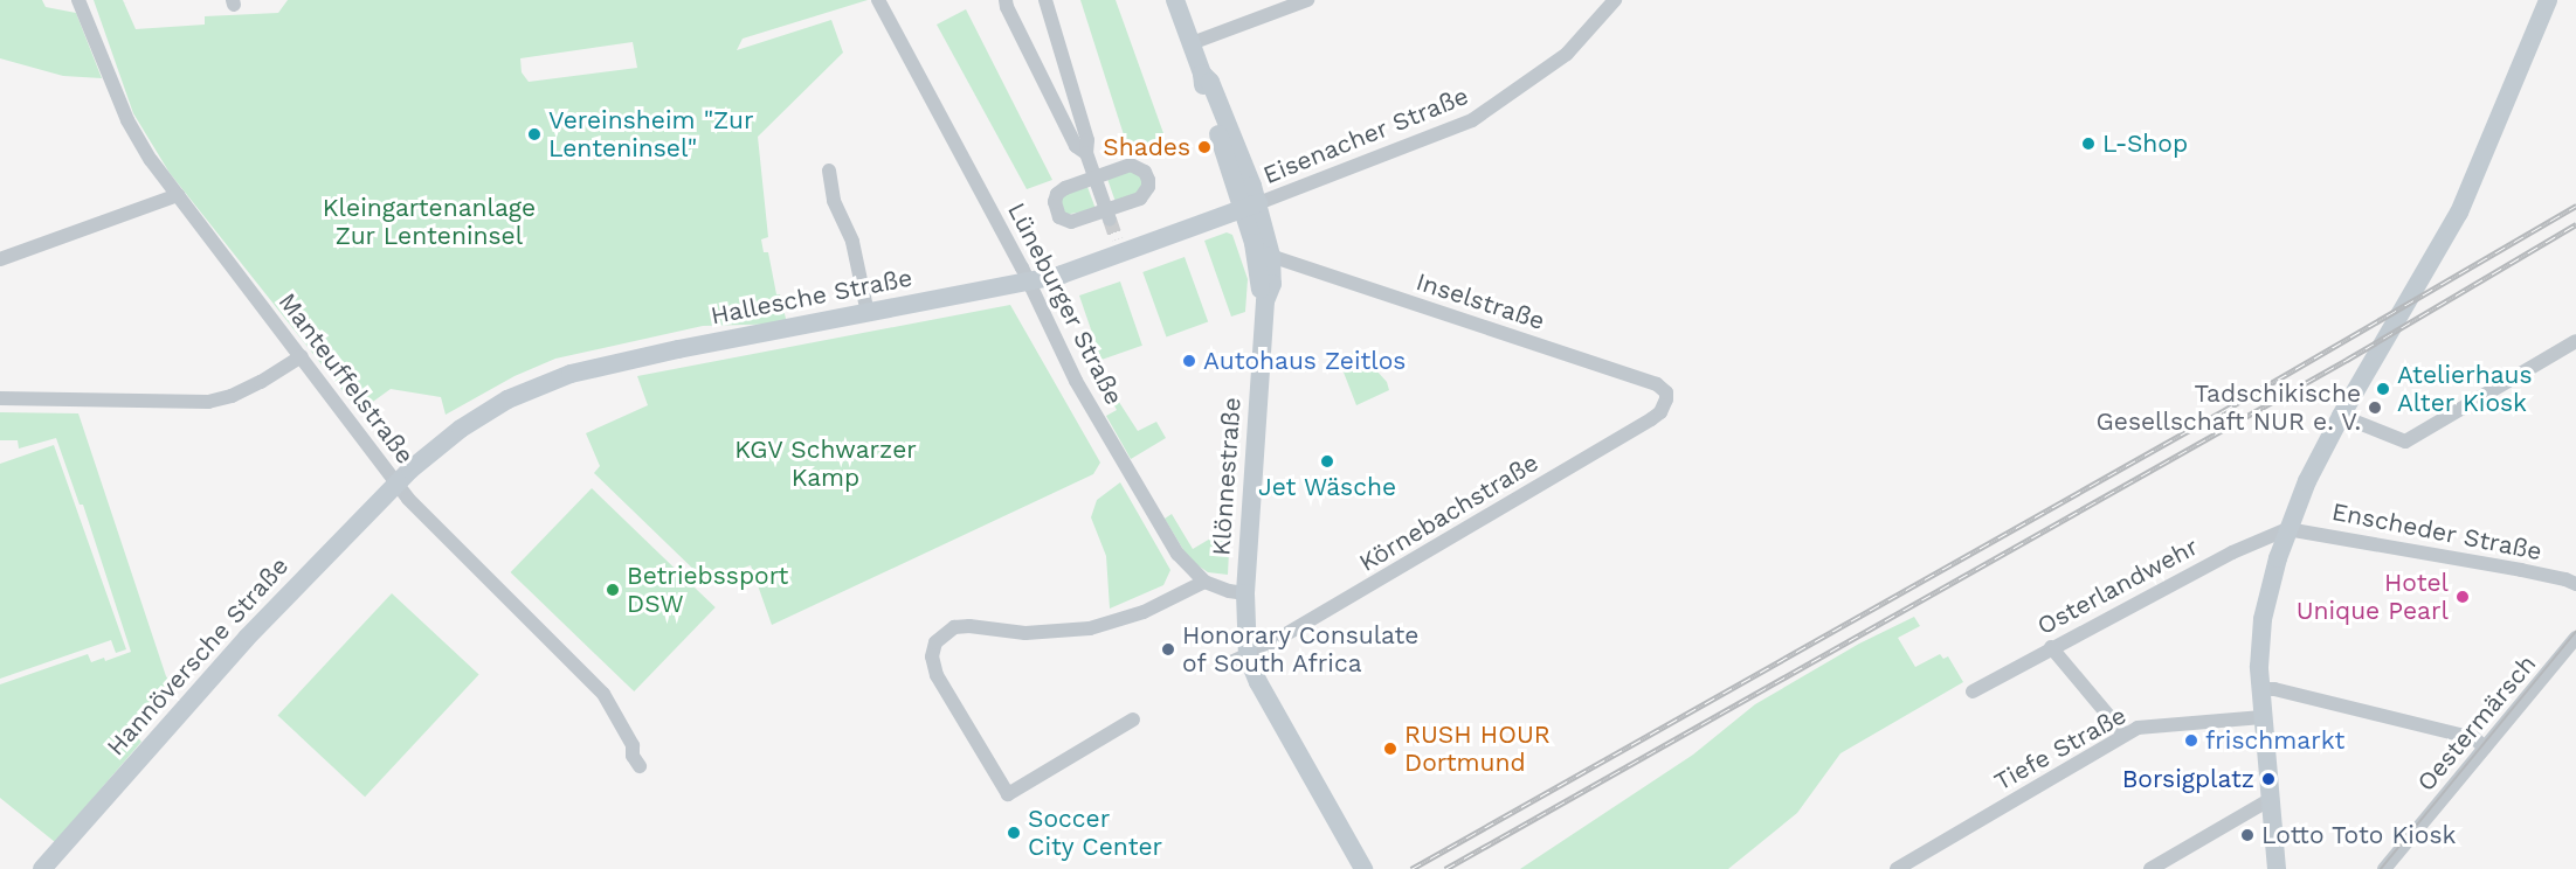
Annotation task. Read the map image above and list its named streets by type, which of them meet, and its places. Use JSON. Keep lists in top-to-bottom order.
{
  "streets": {
    "main road": ["Hallesche Straße", "Klönnestraße", "Hannöversche Straße"],
    "street": [
      "Eisenacher Straße",
      "Inselstraße",
      "Lüneburger Straße",
      "Manteuffelstraße",
      "Körnebachstraße",
      "Enscheder Straße",
      "Osterlandwehr",
      "Oestermärsch",
      "Tiefe Straße"
    ]
  },
  "crossings": [
    ["Eisenacher Straße", "Hallesche Straße"],
    ["Eisenacher Straße", "Klönnestraße"],
    ["Hallesche Straße", "Lüneburger Straße"],
    ["Hallesche Straße", "Manteuffelstraße"],
    ["Hallesche Straße", "Klönnestraße"],
    ["Hallesche Straße", "Hannöversche Straße"],
    ["Inselstraße", "Klönnestraße"],
    ["Inselstraße", "Körnebachstraße"],
    ["Manteuffelstraße", "Hannöversche Straße"],
    ["Klönnestraße", "Körnebachstraße"],
    ["Enscheder Straße", "Osterlandwehr"]
  ],
  "parks": ["Kleingartenanlage Zur Lenteninsel", "KGV Schwarzer Kamp"],
  "places": [
    "Vereinsheim \"Zur Lenteninsel\"",
    "L-Shop",
    "Shades",
    "Autohaus Zeitlos",
    "Atelierhaus Alter Kiosk",
    "Tadschikische Gesellschaft NUR e. V.",
    "Jet Wäsche",
    "Betriebssport DSW",
    "Hotel Unique Pearl",
    "Honorary Consulate of South Africa",
    "frischmarkt",
    "RUSH HOUR Dortmund",
    "Borsigplatz",
    "Soccer City Center",
    "Lotto Toto Kiosk"
  ]
}
